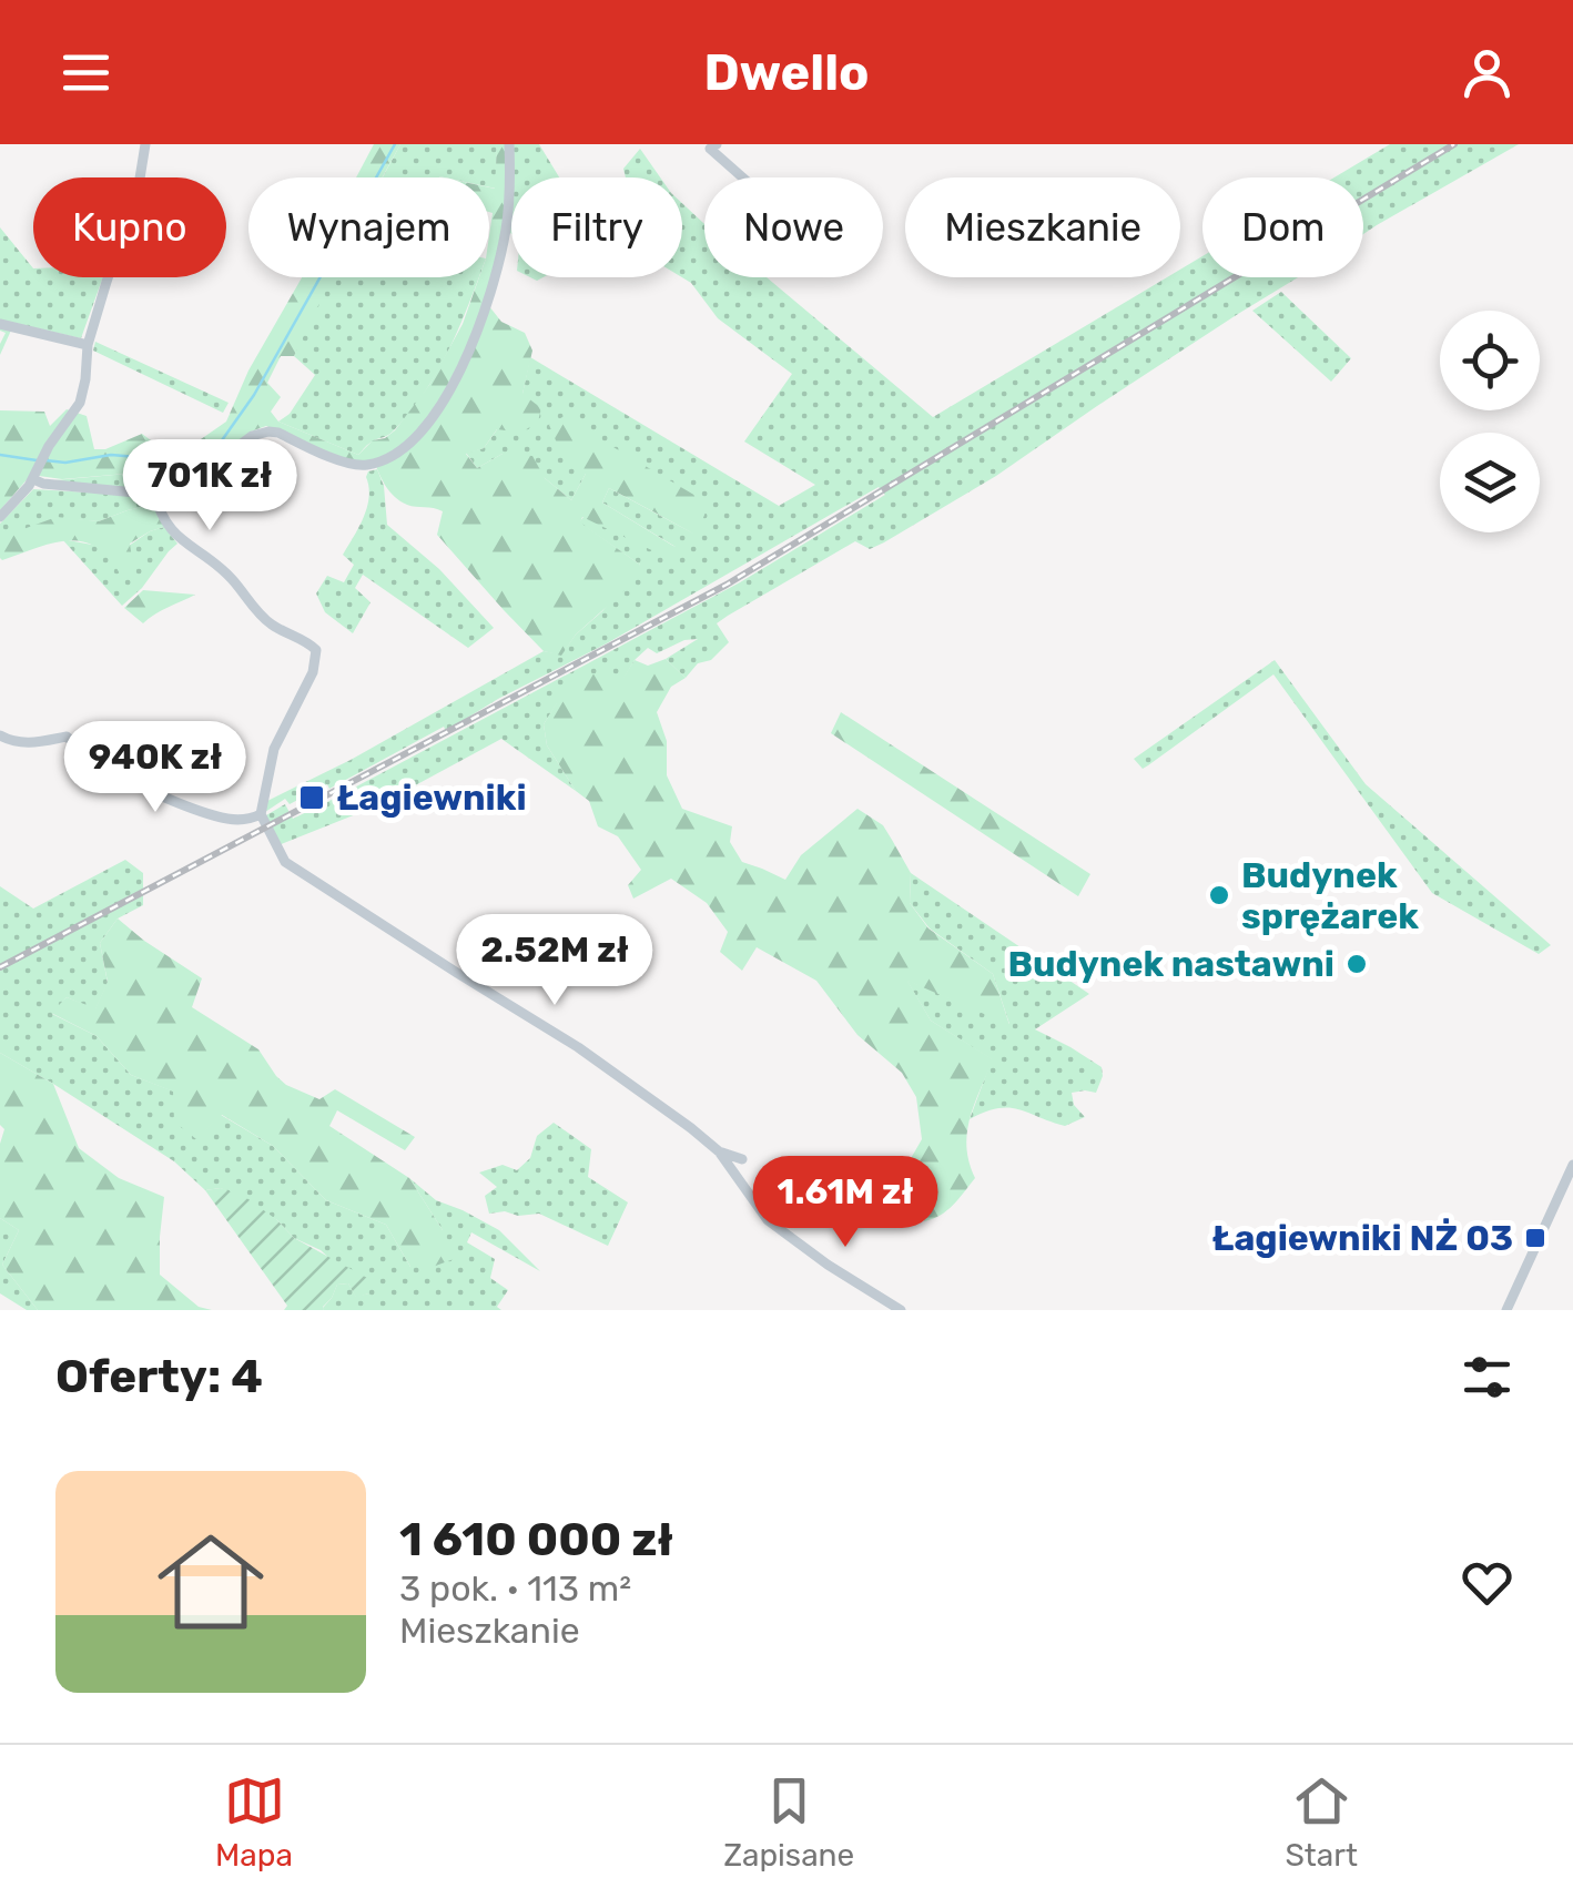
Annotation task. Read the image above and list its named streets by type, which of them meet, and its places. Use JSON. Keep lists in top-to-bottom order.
{
  "places": {
    "transit": ["Łagiewniki", "Łagiewniki NŻ 03"],
    "other": ["Budynek sprężarek", "Budynek nastawni"]
  },
  "page": {
    "header": "Dwello",
    "chip": [
      "Kupno",
      "Wynajem",
      "Filtry",
      "Nowe",
      "Mieszkanie",
      "Dom"
    ],
    "price": [
      "701K zł",
      "940K zł",
      "2.52M zł",
      "1.61M zł"
    ],
    "heading": "Oferty: 4",
    "list": [
      {
        "name": "1 610 000 zł",
        "note": "3 pok. · 113 m² · Mieszkanie"
      }
    ],
    "tabs": ["Mapa", "Zapisane", "Start"]
  }
}
